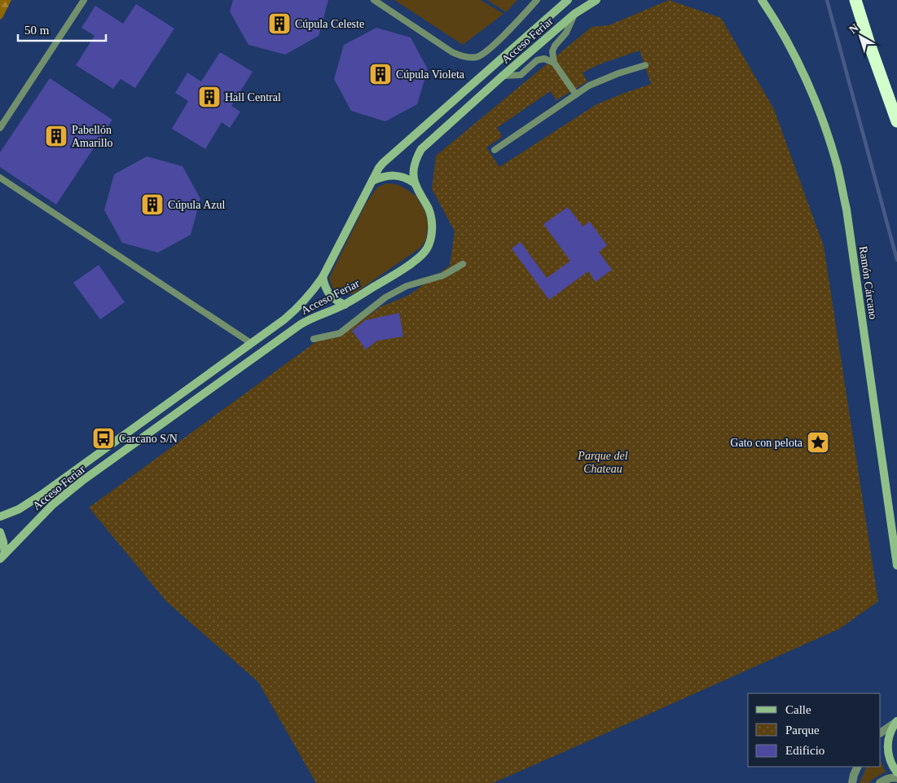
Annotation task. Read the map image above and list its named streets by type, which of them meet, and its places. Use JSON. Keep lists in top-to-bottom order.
{
  "streets": {
    "main road": ["Acceso Feriar", "Ramón Cárcano"]
  },
  "parks": ["Parque del Chateau"],
  "places": {
    "building": [
      "Cúpula Celeste",
      "Cúpula Violeta",
      "Hall Central",
      "Pabellón Amarillo",
      "Cúpula Azul"
    ],
    "bus stop": ["Carcano S/N"],
    "place": ["Gato con pelota"]
  },
  "legend": ["Calle", "Parque", "Edificio"],
  "scale_bar": "50 m",
  "north": "top left"
}
